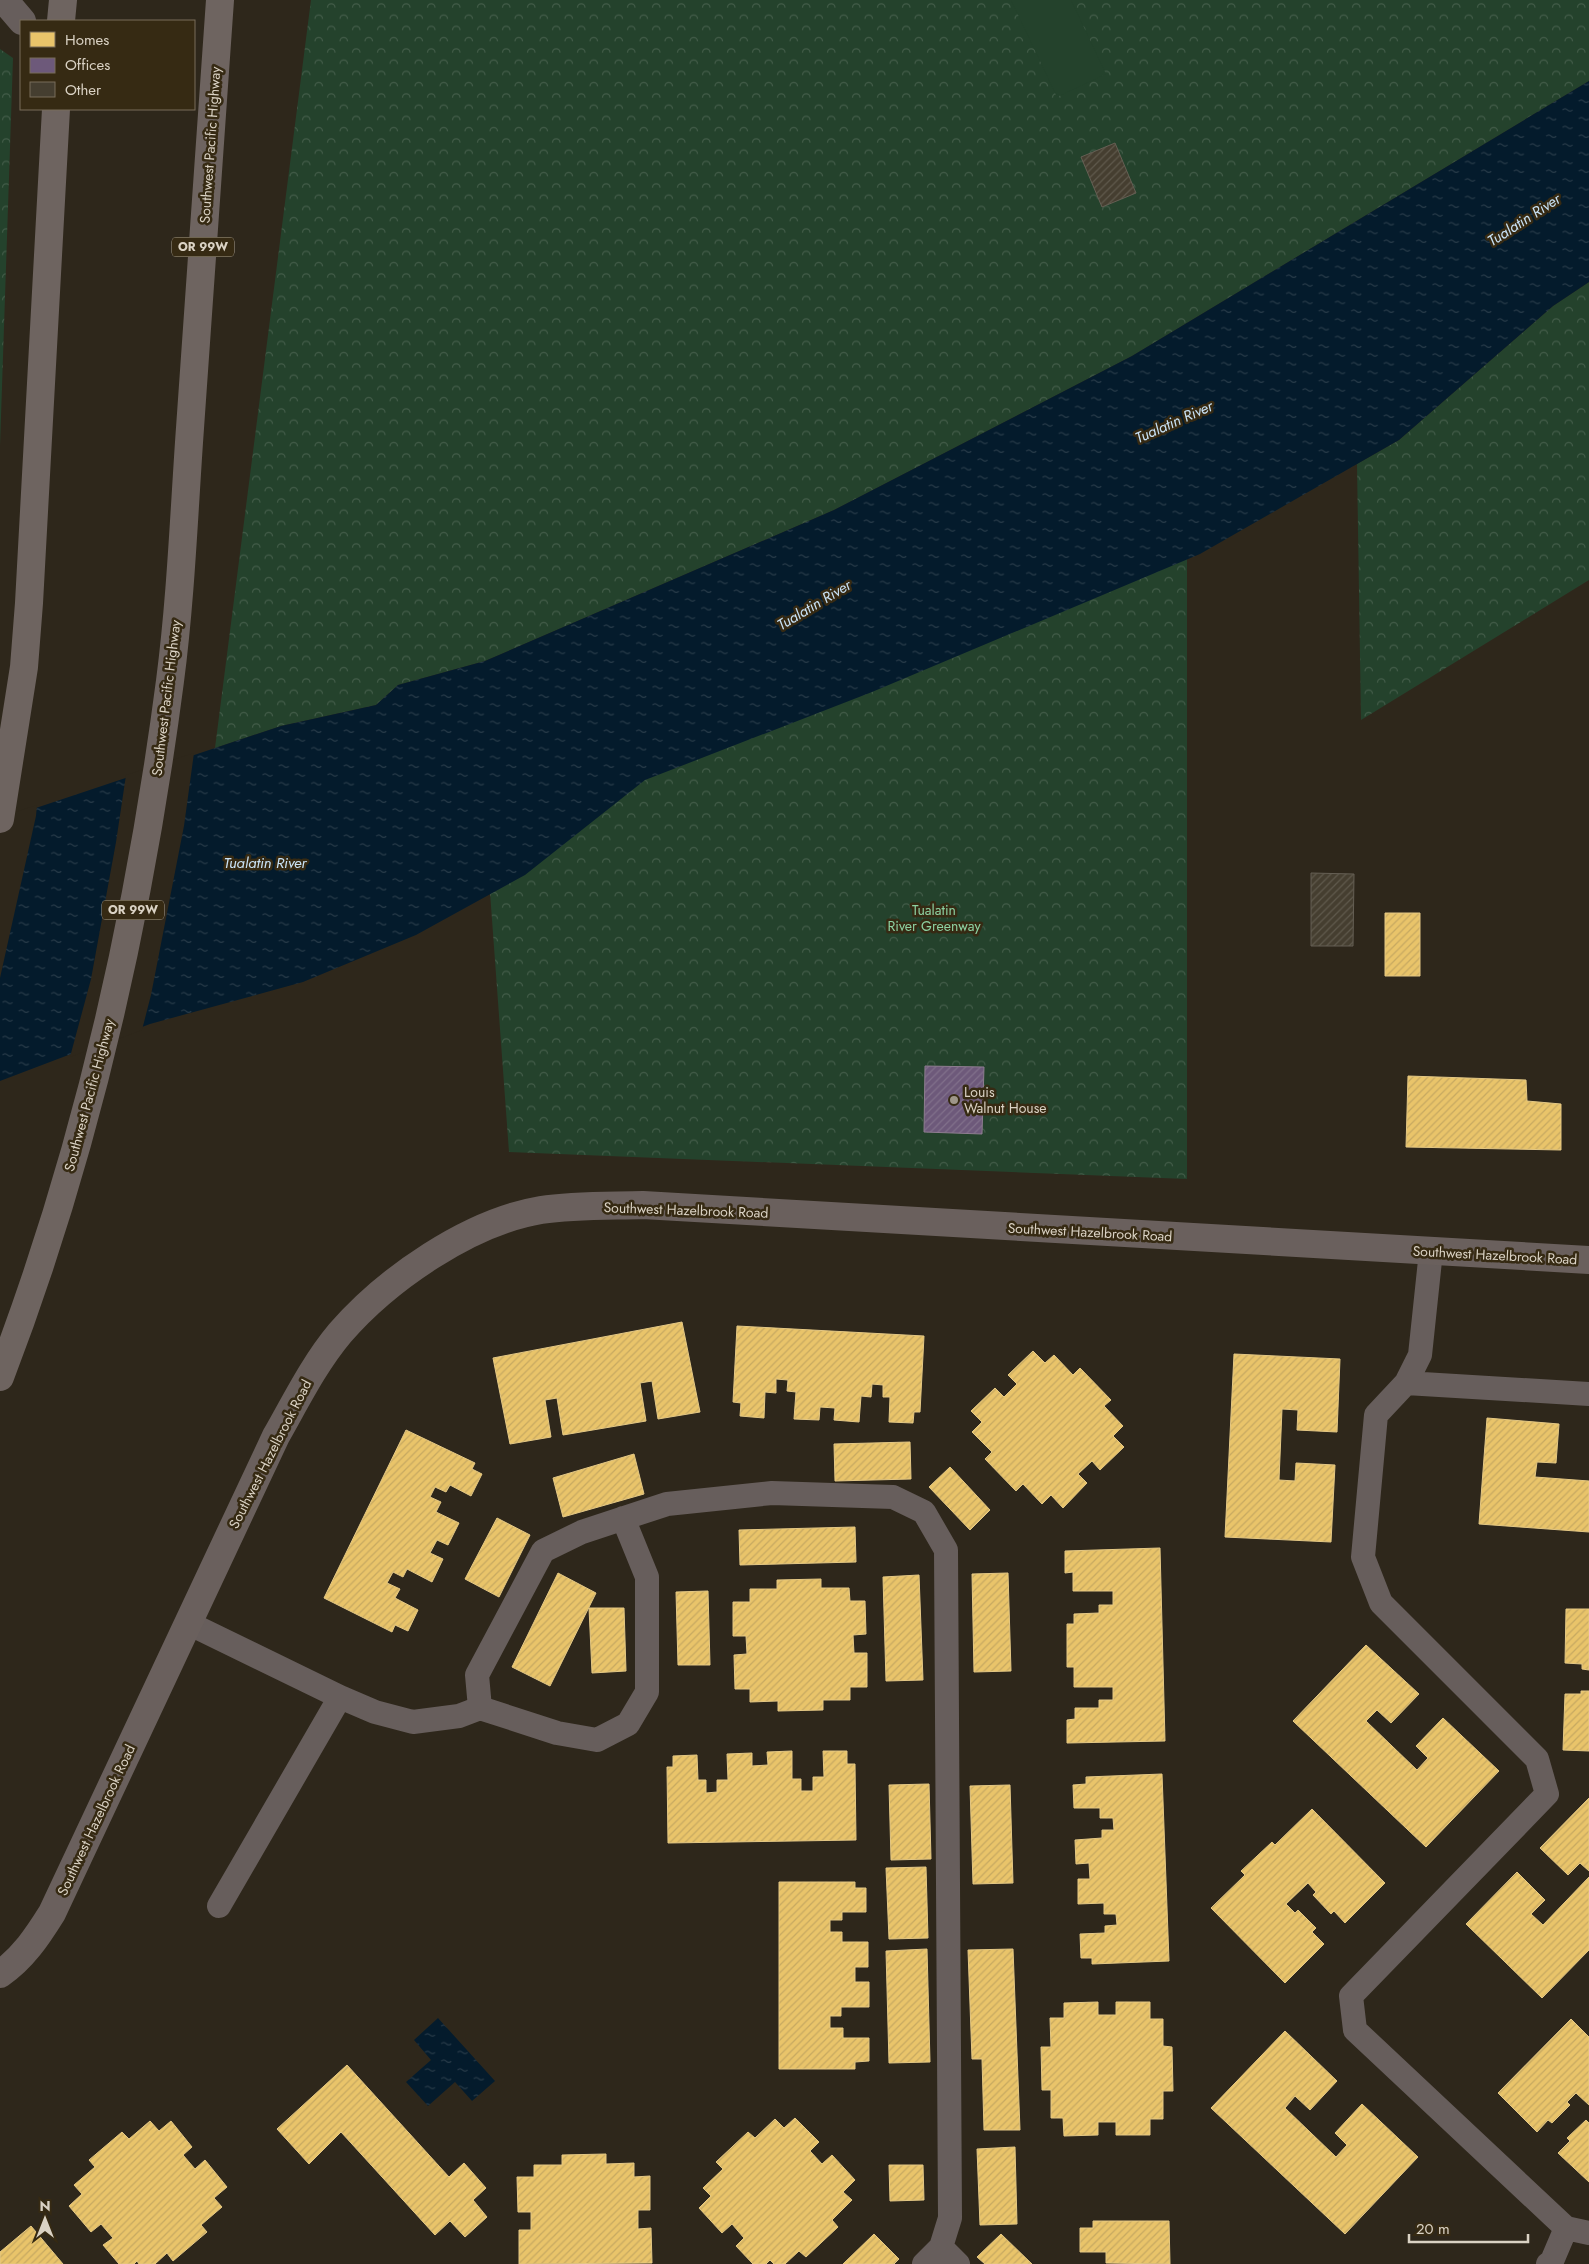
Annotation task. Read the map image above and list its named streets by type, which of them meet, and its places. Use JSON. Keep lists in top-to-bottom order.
{
  "streets": {
    "highway": ["Southwest Pacific Highway", "OR 99W"],
    "street": ["Southwest Hazelbrook Road"]
  },
  "water": ["Tualatin River"],
  "parks": ["Tualatin River Greenway"],
  "places": ["Louis Walnut House"],
  "legend": ["Homes", "Offices", "Other"],
  "scale_bar": "20 m",
  "north": "top"
}
